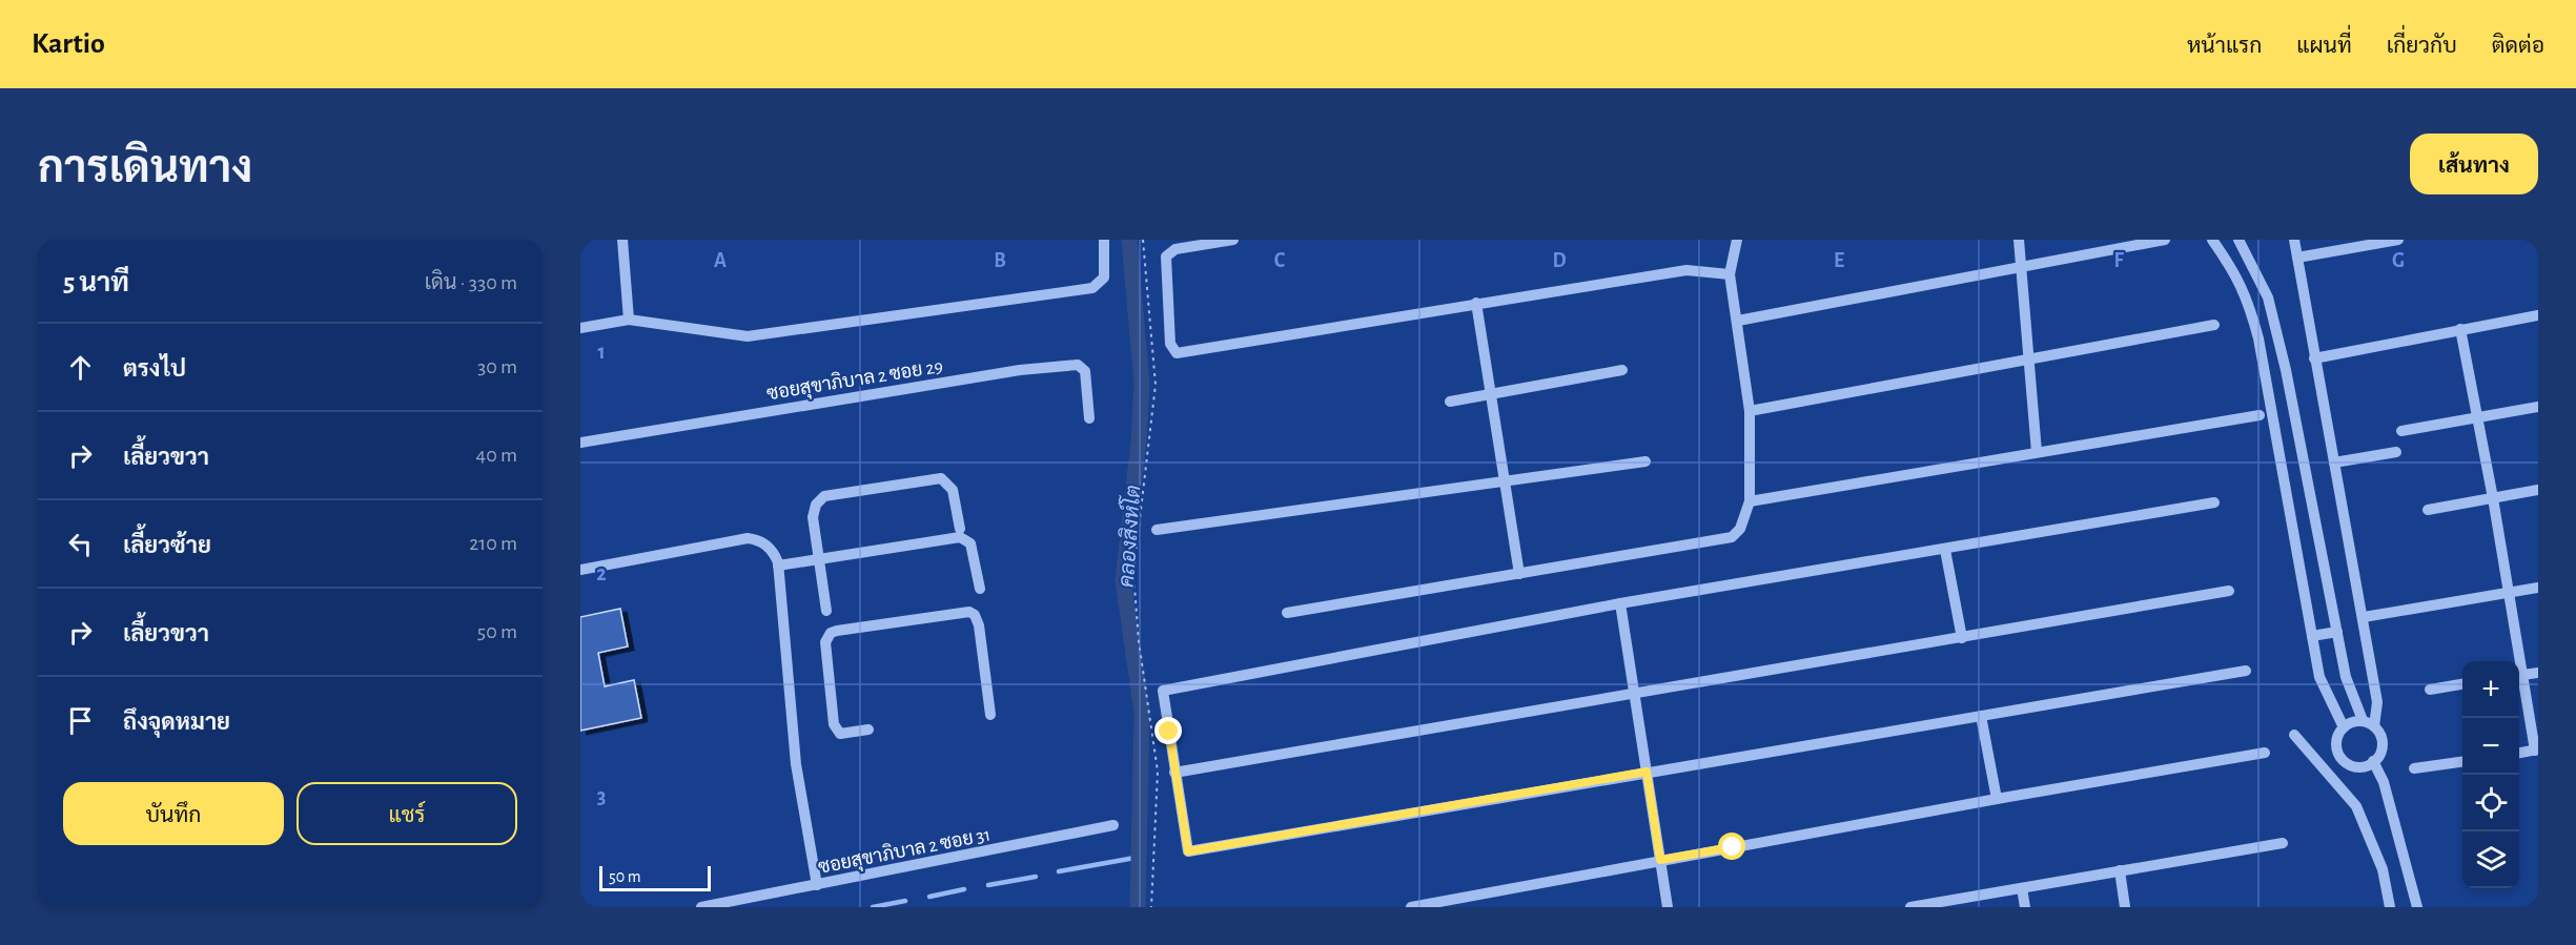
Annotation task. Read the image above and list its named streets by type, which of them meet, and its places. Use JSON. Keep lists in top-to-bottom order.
{
  "streets": {
    "street": ["ซอยสุขาภิบาล 2 ซอย 29", "ซอยสุขาภิบาล 2 ซอย 31"]
  },
  "water": ["คลองสิงห์โต"],
  "scale_bar": "50 m",
  "page": {
    "header": "Kartio",
    "nav": [
      "หน้าแรก",
      "แผนที่",
      "เกี่ยวกับ",
      "ติดต่อ"
    ],
    "buttons": [
      "เส้นทาง",
      ["บันทึก", "แชร์"]
    ],
    "title": "การเดินทาง",
    "heading": ["5 นาที", "เดิน · 330 m"],
    "list": [
      ["ตรงไป", "30 m"],
      ["เลี้ยวขวา", "40 m"],
      ["เลี้ยวซ้าย", "210 m"],
      ["เลี้ยวขวา", "50 m"],
      "ถึงจุดหมาย"
    ],
    "map_buttons": ["+", "−"],
    "scale": "50 m"
  },
  "grid": {
    "columns": [
      "A",
      "B",
      "C",
      "D",
      "E",
      "F",
      "G"
    ],
    "rows": ["1", "2", "3"]
  }
}
